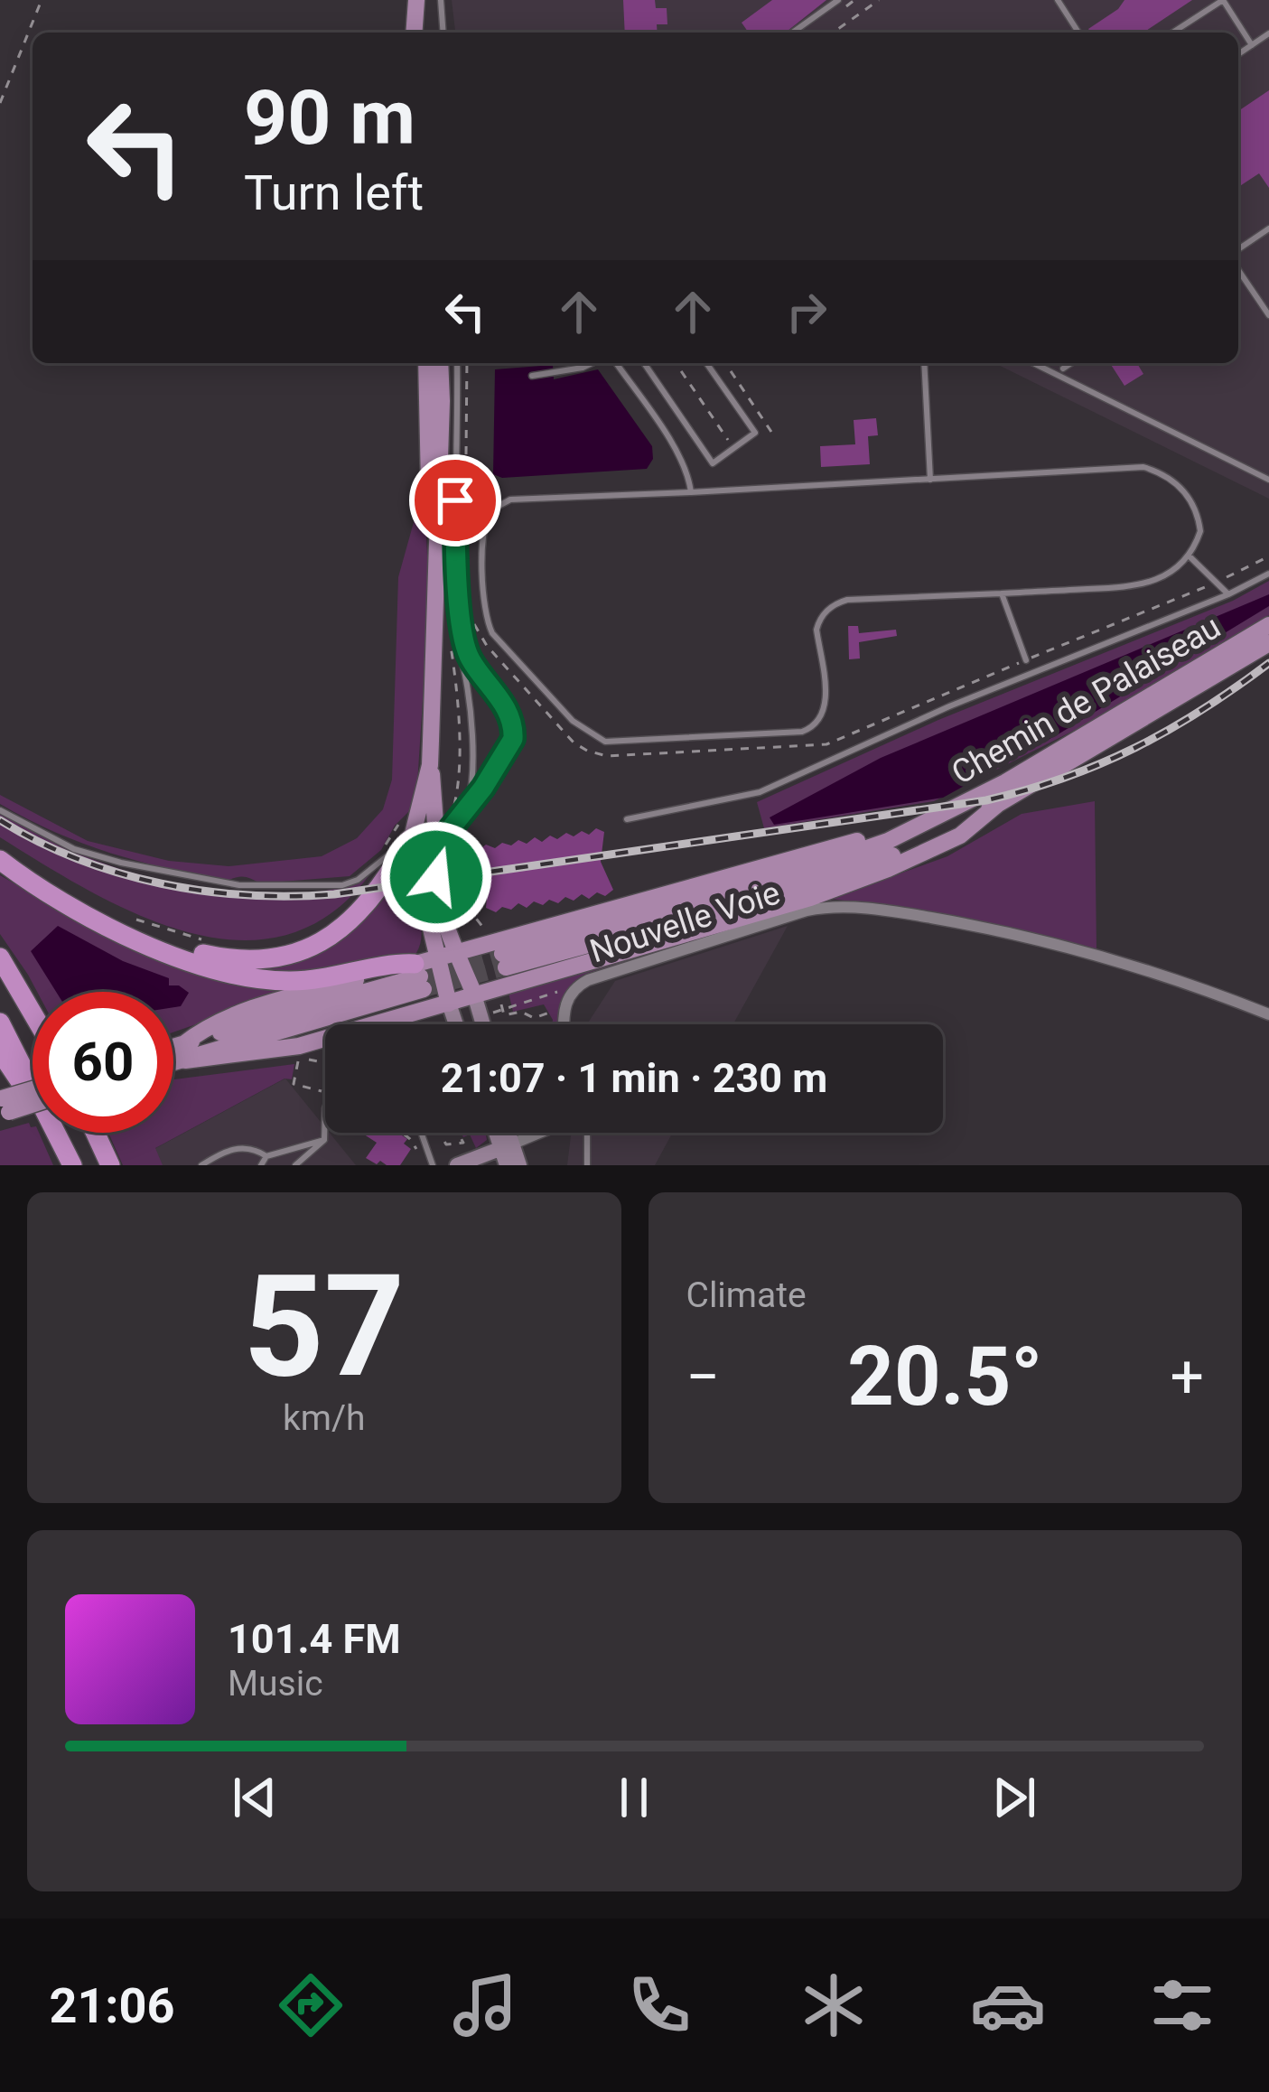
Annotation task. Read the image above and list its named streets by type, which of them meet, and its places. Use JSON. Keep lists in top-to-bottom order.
{
  "streets": {
    "main road": ["Chemin de Palaiseau"],
    "street": ["Nouvelle Voie"]
  },
  "page": {
    "turn": ["90 m", "Turn left"],
    "limit": "60",
    "trip": "21:07 · 1 min · 230 m",
    "tile": [
      ["57", "km/h"],
      "Climate"
    ],
    "heat": ["−", "20.5°", "+"],
    "song": ["101.4 FM", "Music"],
    "tabs": "21:06"
  }
}
